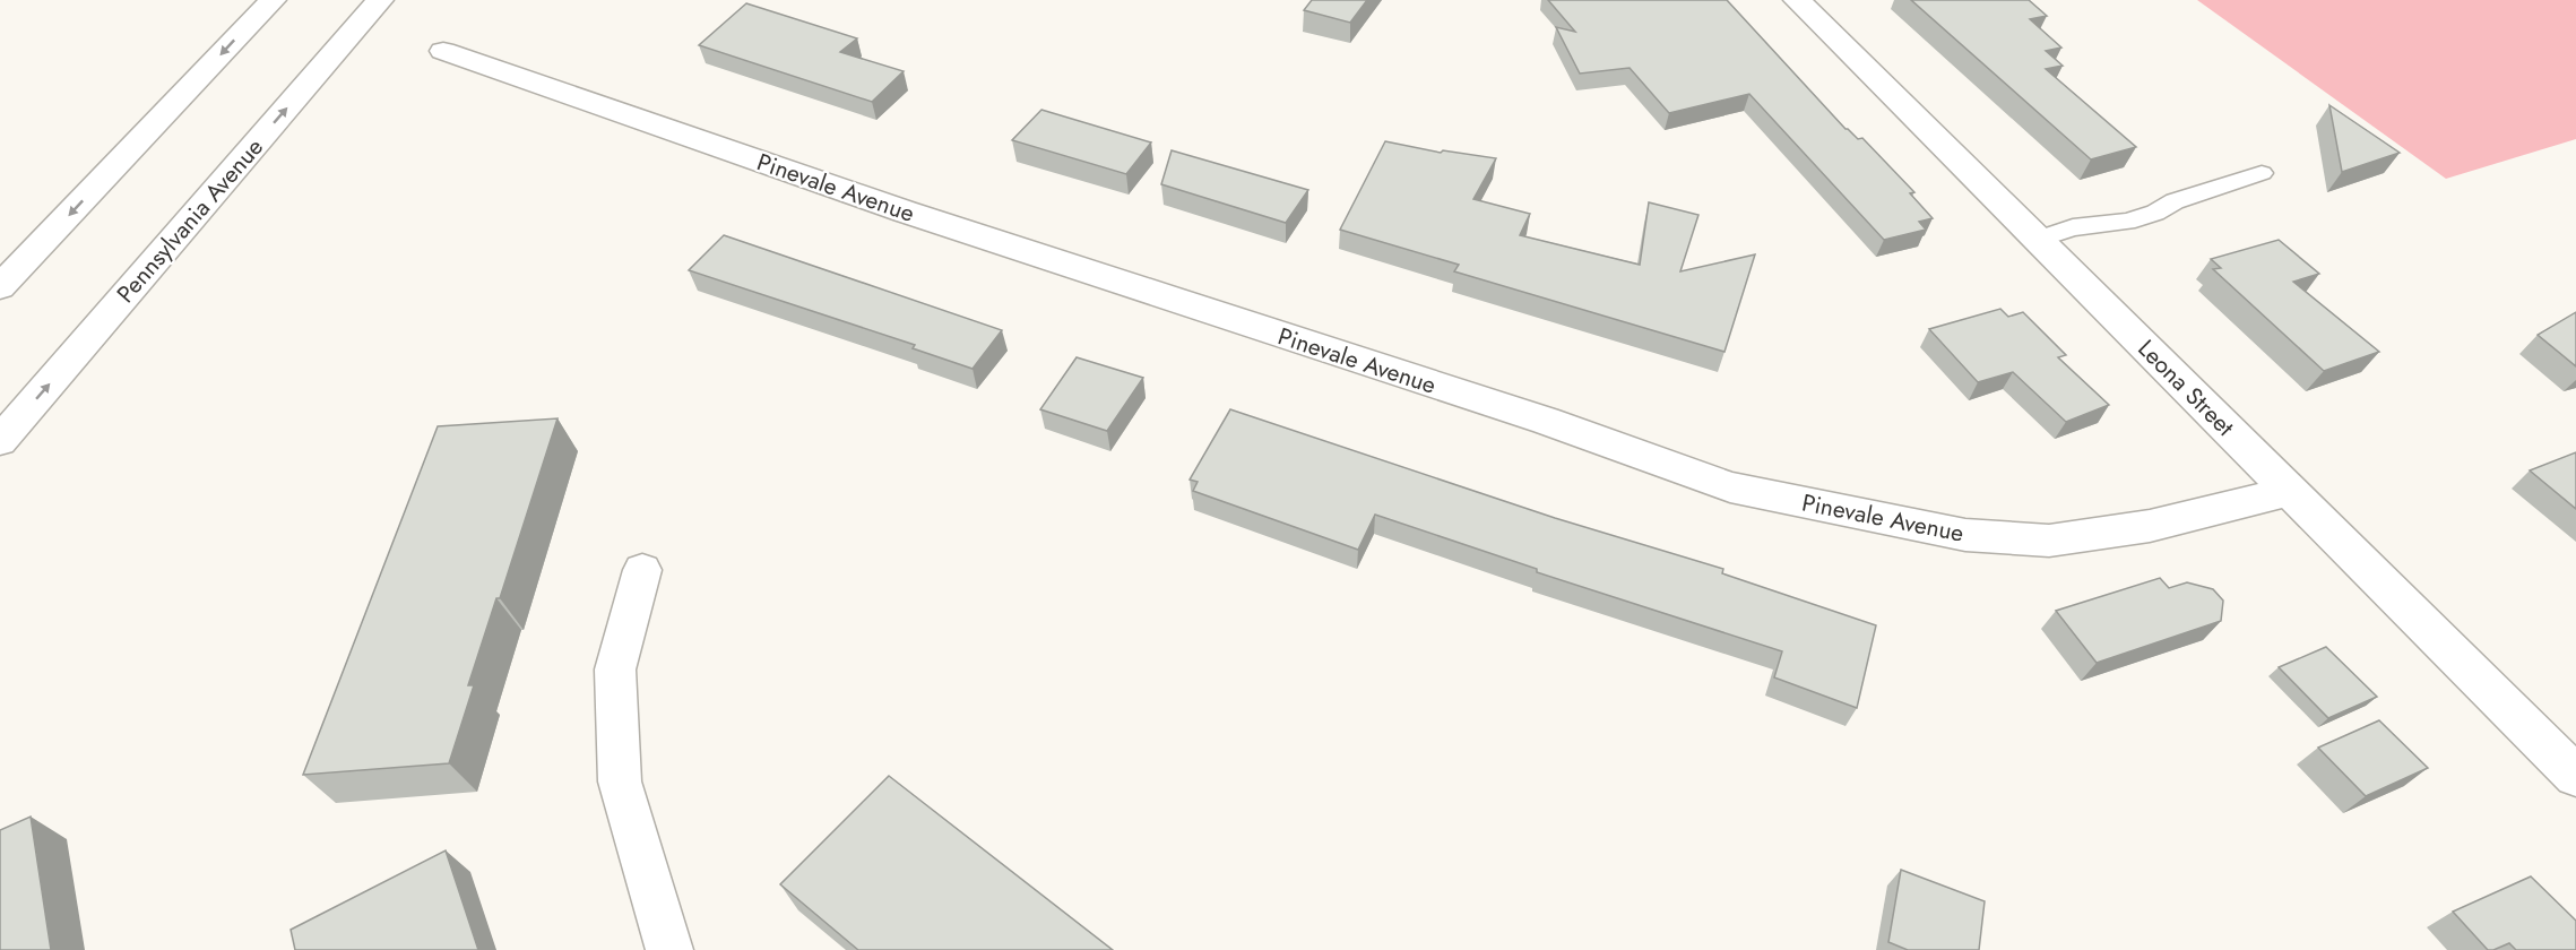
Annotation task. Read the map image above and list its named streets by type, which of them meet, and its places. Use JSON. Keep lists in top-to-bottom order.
{
  "streets": {
    "main road": ["Pinevale Avenue", "Pennsylvania Avenue", "Leona Street"]
  },
  "crossings": [
    ["Pinevale Avenue", "Leona Street"]
  ]
}
